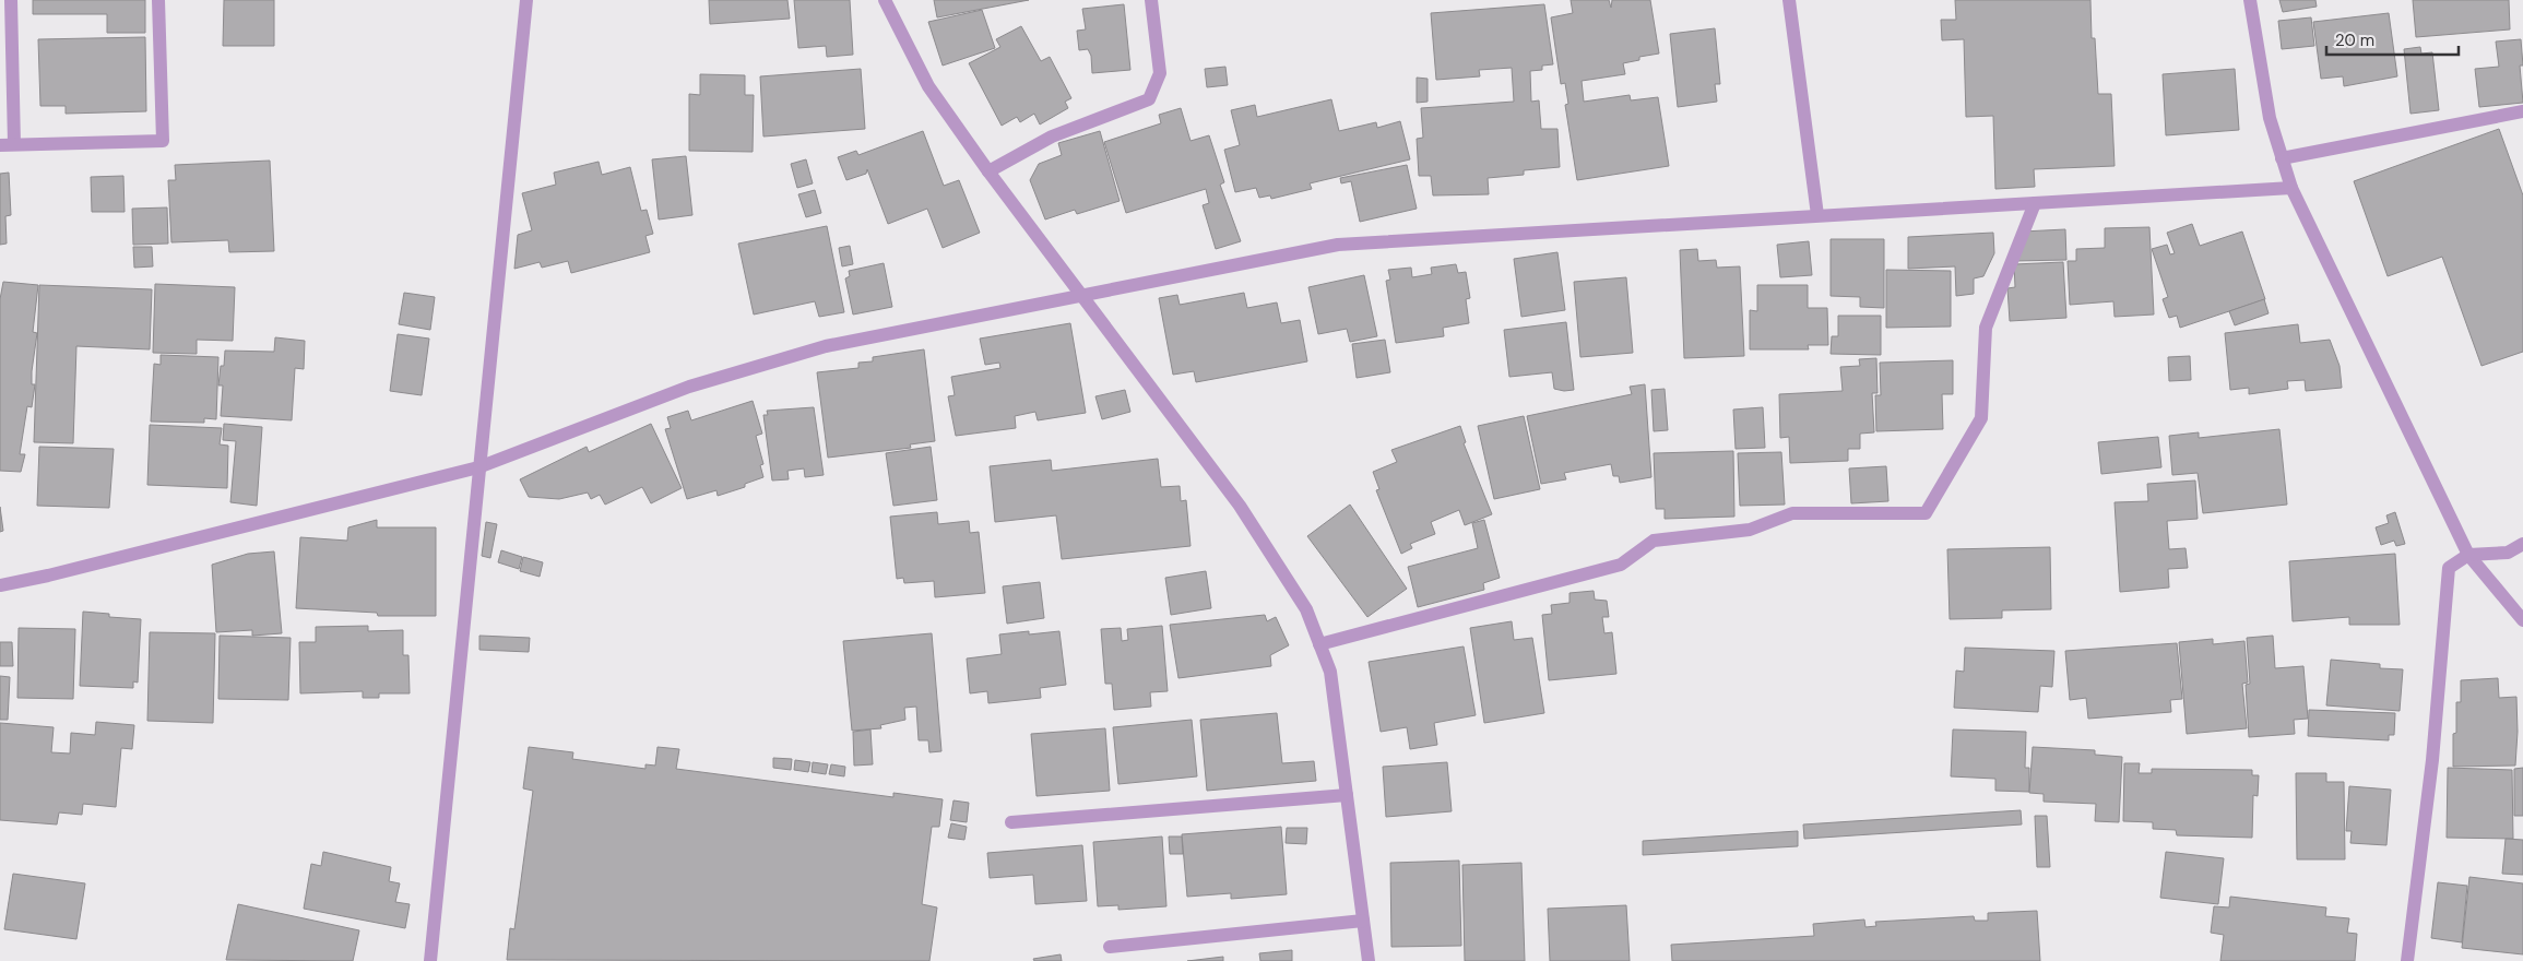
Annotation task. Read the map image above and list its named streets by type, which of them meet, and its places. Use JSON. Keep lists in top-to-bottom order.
{
  "scale_bar": "20 m"
}
